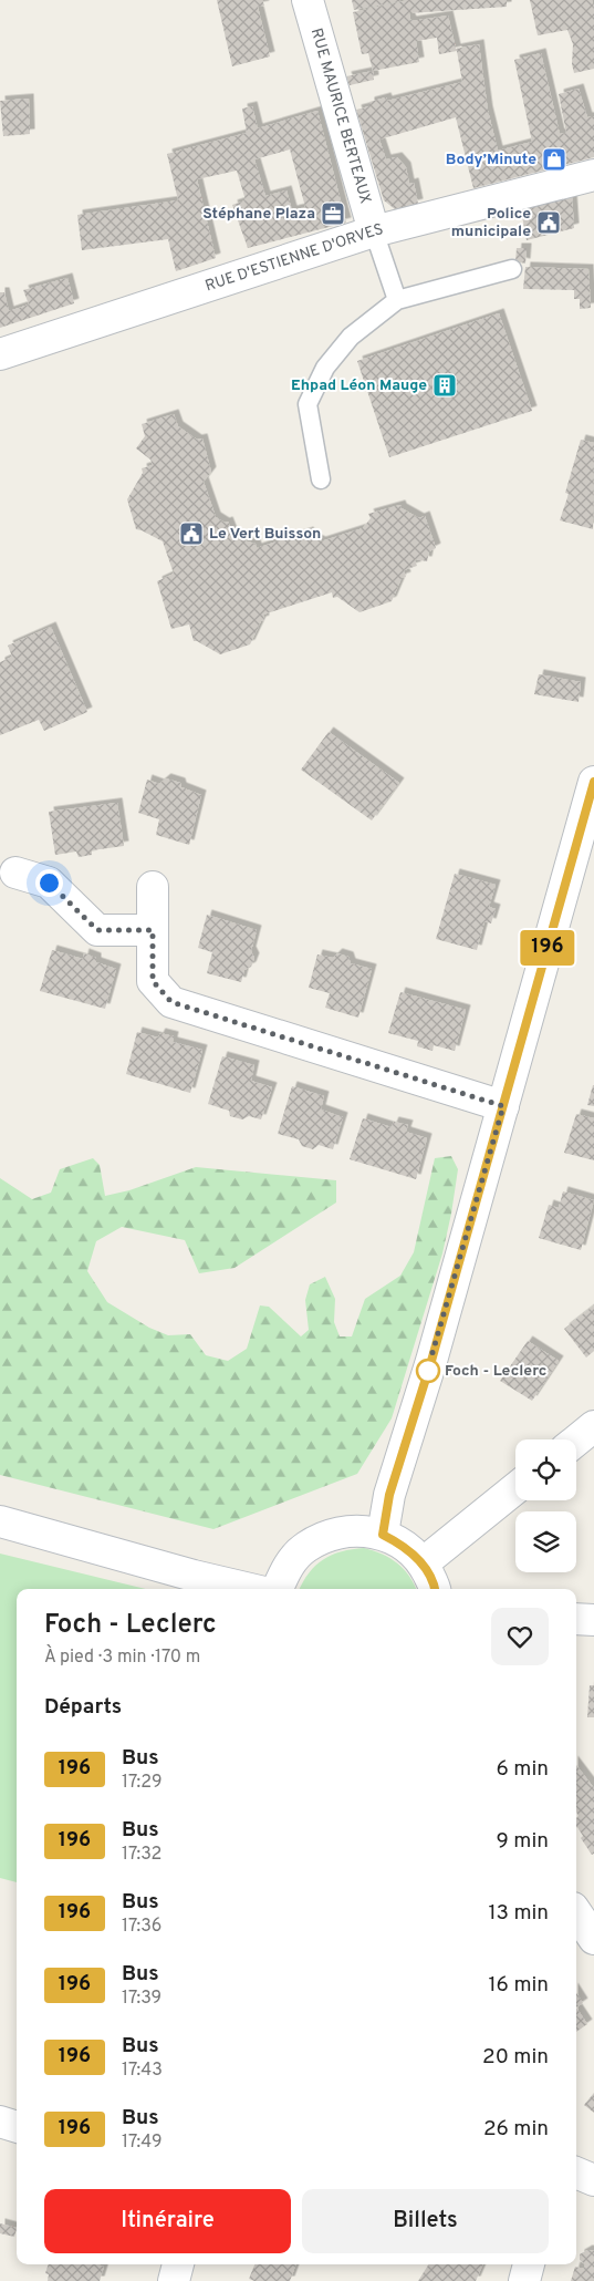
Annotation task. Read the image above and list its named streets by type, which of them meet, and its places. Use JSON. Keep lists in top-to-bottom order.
{
  "streets": {
    "street": ["RUE MAURICE BERTEAUX", "RUE D'ESTIENNE D'ORVES"]
  },
  "crossings": [
    ["RUE MAURICE BERTEAUX", "RUE D'ESTIENNE D'ORVES"]
  ],
  "places": {
    "shop": ["Body’Minute"],
    "office": ["Stéphane Plaza"],
    "public building": ["Police municipale", "Le Vert Buisson"],
    "building": ["Ehpad Léon Mauge"],
    "other": ["Foch - Leclerc"]
  },
  "lines": ["bus line 196"],
  "page": {
    "on_map": "196",
    "heading": [
      ["Foch - Leclerc", "À pied · 3 min · 170 m"],
      "Départs"
    ],
    "list": [
      {
        "mark": "196",
        "name": "Bus",
        "note": "17:29",
        "value": "6 min"
      },
      {
        "mark": "196",
        "name": "Bus",
        "note": "17:32",
        "value": "9 min"
      },
      {
        "mark": "196",
        "name": "Bus",
        "note": "17:36",
        "value": "13 min"
      },
      {
        "mark": "196",
        "name": "Bus",
        "note": "17:39",
        "value": "16 min"
      },
      {
        "mark": "196",
        "name": "Bus",
        "note": "17:43",
        "value": "20 min"
      },
      {
        "mark": "196",
        "name": "Bus",
        "note": "17:49",
        "value": "26 min"
      }
    ],
    "buttons": ["Itinéraire", "Billets"]
  }
}
